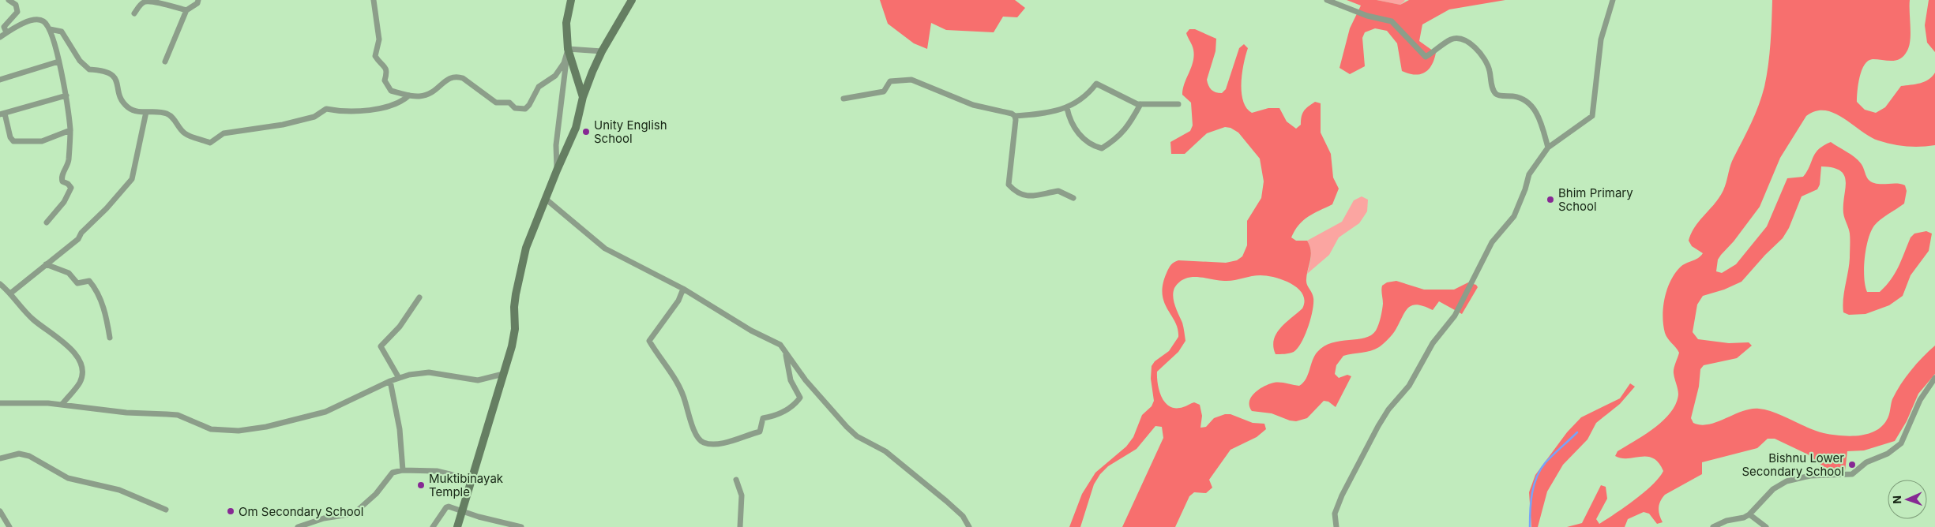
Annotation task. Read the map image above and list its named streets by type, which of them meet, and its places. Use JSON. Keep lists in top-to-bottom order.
{
  "places": [
    "Unity English School",
    "Bhim Primary School",
    "Bishnu Lower Secondary School",
    "Muktibinayak Temple",
    "Om Secondary School"
  ],
  "north": "left"
}
